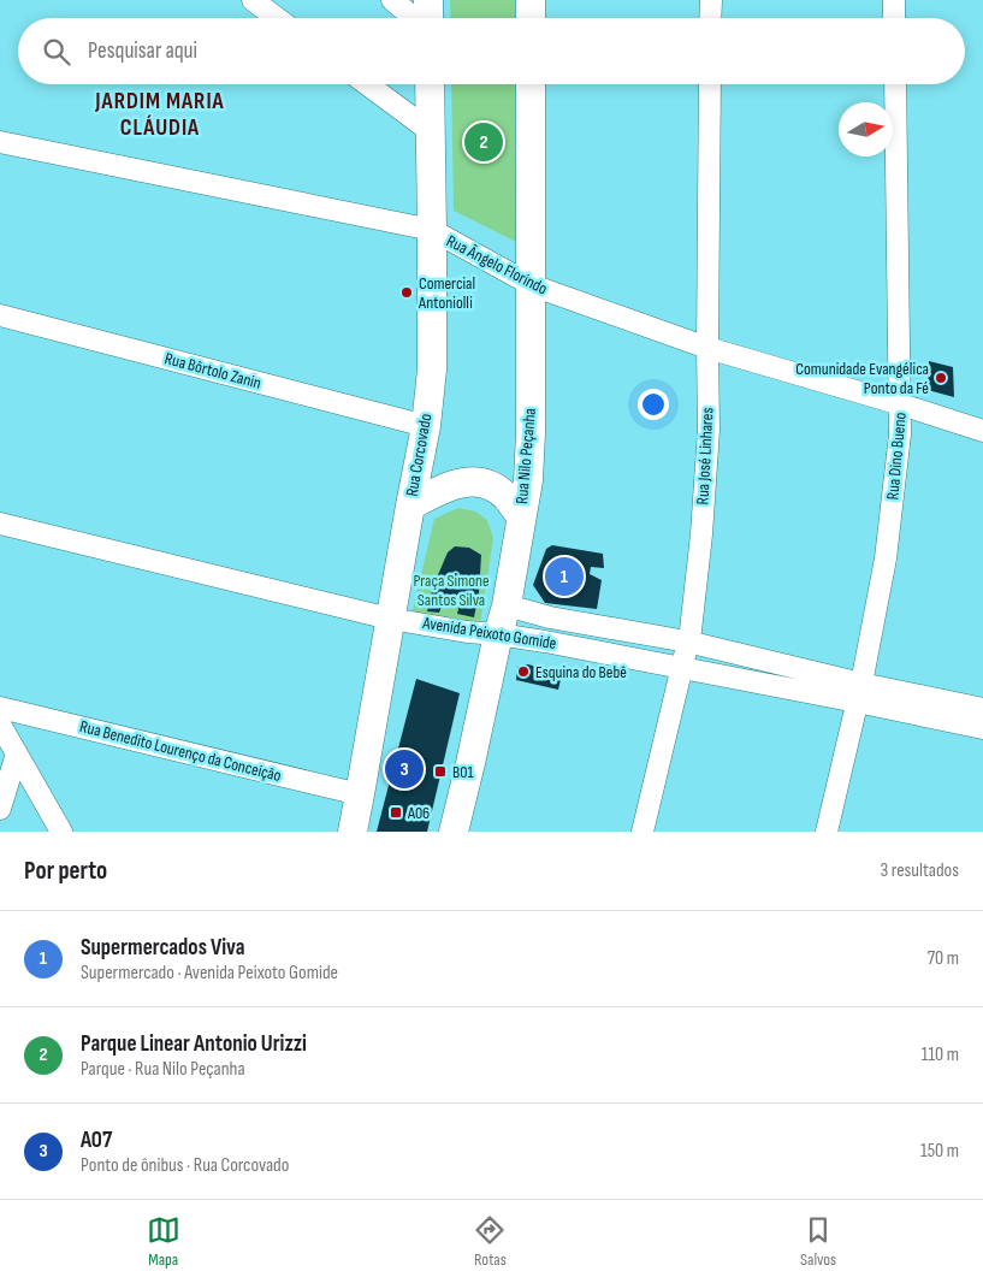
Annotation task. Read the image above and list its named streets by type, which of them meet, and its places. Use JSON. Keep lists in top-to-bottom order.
{
  "streets": {
    "street": [
      "Rua Ângelo Florindo",
      "Rua Bôrtolo Zanin",
      "Rua Corcovado",
      "Rua Nilo Peçanha",
      "Rua José Linhares",
      "Rua Dino Bueno",
      "Avenida Peixoto Gomide",
      "Rua Benedito Lourenço da Conceição"
    ]
  },
  "crossings": [
    ["Rua Ângelo Florindo", "Rua Corcovado"],
    ["Rua Ângelo Florindo", "Rua Nilo Peçanha"],
    ["Rua Ângelo Florindo", "Rua José Linhares"],
    ["Rua Ângelo Florindo", "Rua Dino Bueno"],
    ["Rua Bôrtolo Zanin", "Rua Corcovado"],
    ["Rua Corcovado", "Avenida Peixoto Gomide"],
    ["Rua Corcovado", "Rua Benedito Lourenço da Conceição"],
    ["Rua Nilo Peçanha", "Avenida Peixoto Gomide"],
    ["Rua José Linhares", "Avenida Peixoto Gomide"],
    ["Rua Dino Bueno", "Avenida Peixoto Gomide"]
  ],
  "districts": ["JARDIM MARIA CLÁUDIA"],
  "parks": ["Praça Simone Santos Silva"],
  "places": {
    "other": ["Comercial Antoniolli", "Comunidade Evangélica Ponto da Fé", "Esquina do Bebê"],
    "transit": ["B01", "A06"]
  },
  "north": "right",
  "page": {
    "search": "Pesquisar aqui",
    "pins": ["2", "1", "3"],
    "heading": ["Por perto", "3 resultados"],
    "list": [
      {
        "mark": "1",
        "name": "Supermercados Viva",
        "note": "Supermercado · Avenida Peixoto Gomide",
        "value": "70 m"
      },
      {
        "mark": "2",
        "name": "Parque Linear Antonio Urizzi",
        "note": "Parque · Rua Nilo Peçanha",
        "value": "110 m"
      },
      {
        "mark": "3",
        "name": "A07",
        "note": "Ponto de ônibus · Rua Corcovado",
        "value": "150 m"
      }
    ],
    "nav": ["Mapa", "Rotas", "Salvos"]
  }
}
